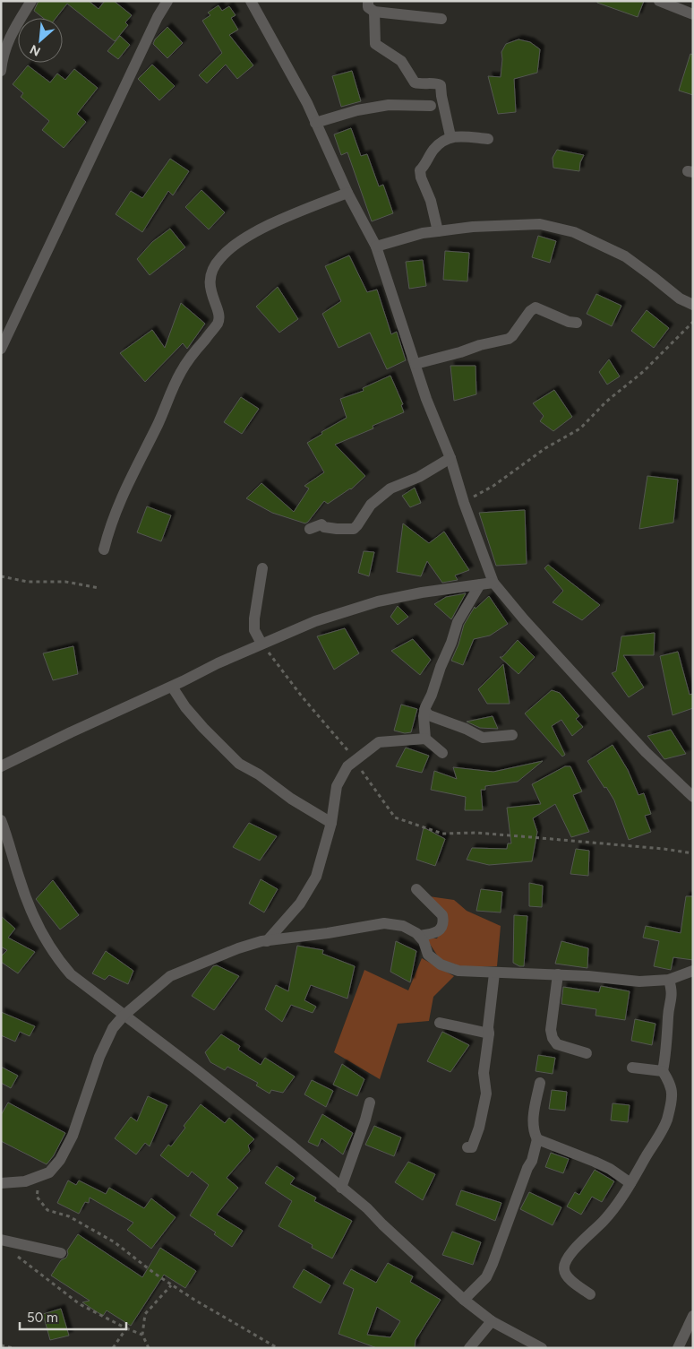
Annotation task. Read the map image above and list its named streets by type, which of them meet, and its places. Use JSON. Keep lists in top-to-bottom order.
{
  "scale_bar": "50 m",
  "north": "bottom left"
}
